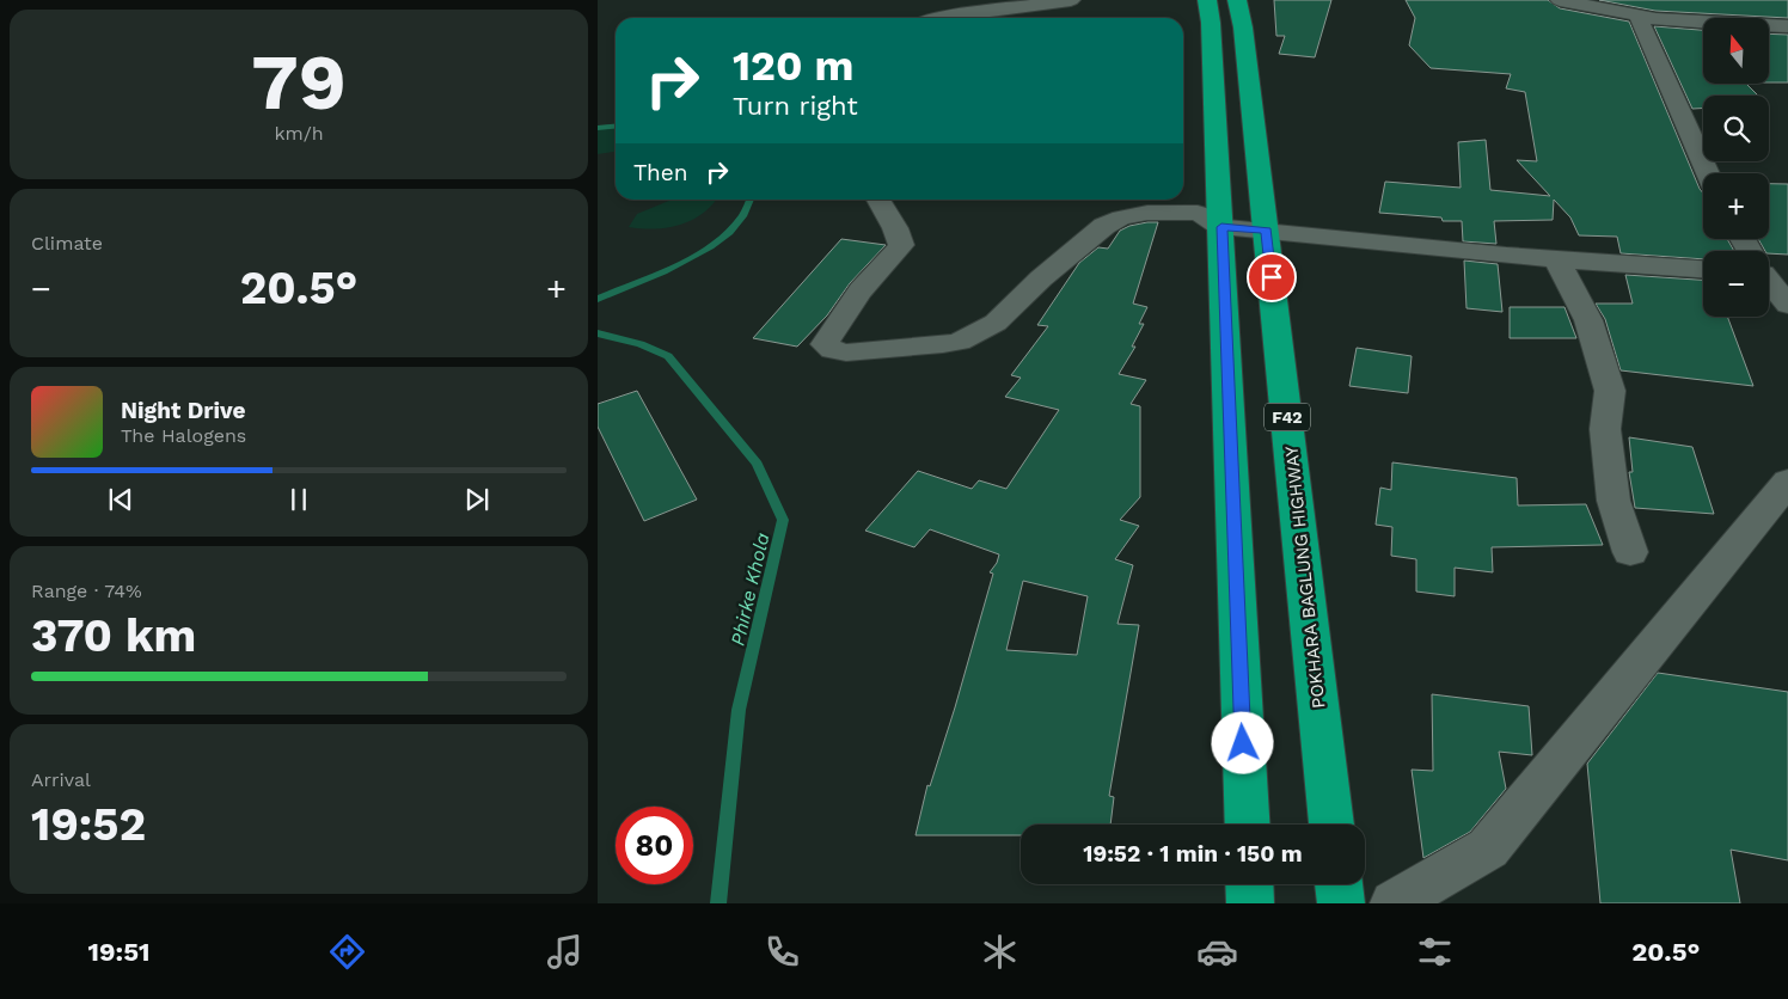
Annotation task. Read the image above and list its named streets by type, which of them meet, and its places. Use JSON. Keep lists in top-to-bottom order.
{
  "streets": {
    "highway": ["F42", "POKHARA BAGLUNG HIGHWAY"]
  },
  "water": ["Phirke Khola"],
  "north": "top",
  "page": {
    "tile": [
      ["79", "km/h"],
      "Climate",
      ["Range · 74%", "370 km"],
      ["Arrival", "19:52"]
    ],
    "map_buttons": ["+", "−"],
    "turn": ["120 m", "Turn right"],
    "then": "Then",
    "heat": ["−", "20.5°", "+"],
    "song": ["Night Drive", "The Halogens"],
    "limit": "80",
    "trip": "19:52 · 1 min · 150 m",
    "tabs": ["19:51", "20.5°"]
  }
}
